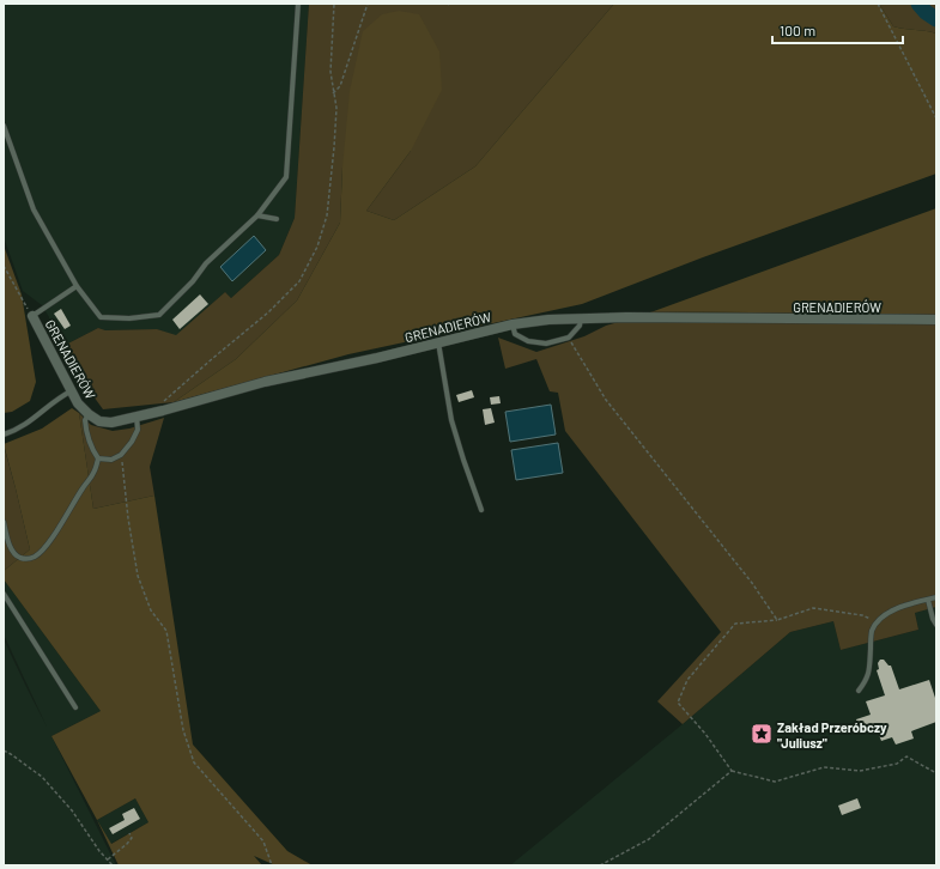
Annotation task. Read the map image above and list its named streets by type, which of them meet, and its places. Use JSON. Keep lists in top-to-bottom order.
{
  "streets": {
    "street": ["GRENADIERÓW"]
  },
  "places": {
    "place": ["Zakład Przeróbczy \"Juliusz\""]
  },
  "scale_bar": "100 m"
}
